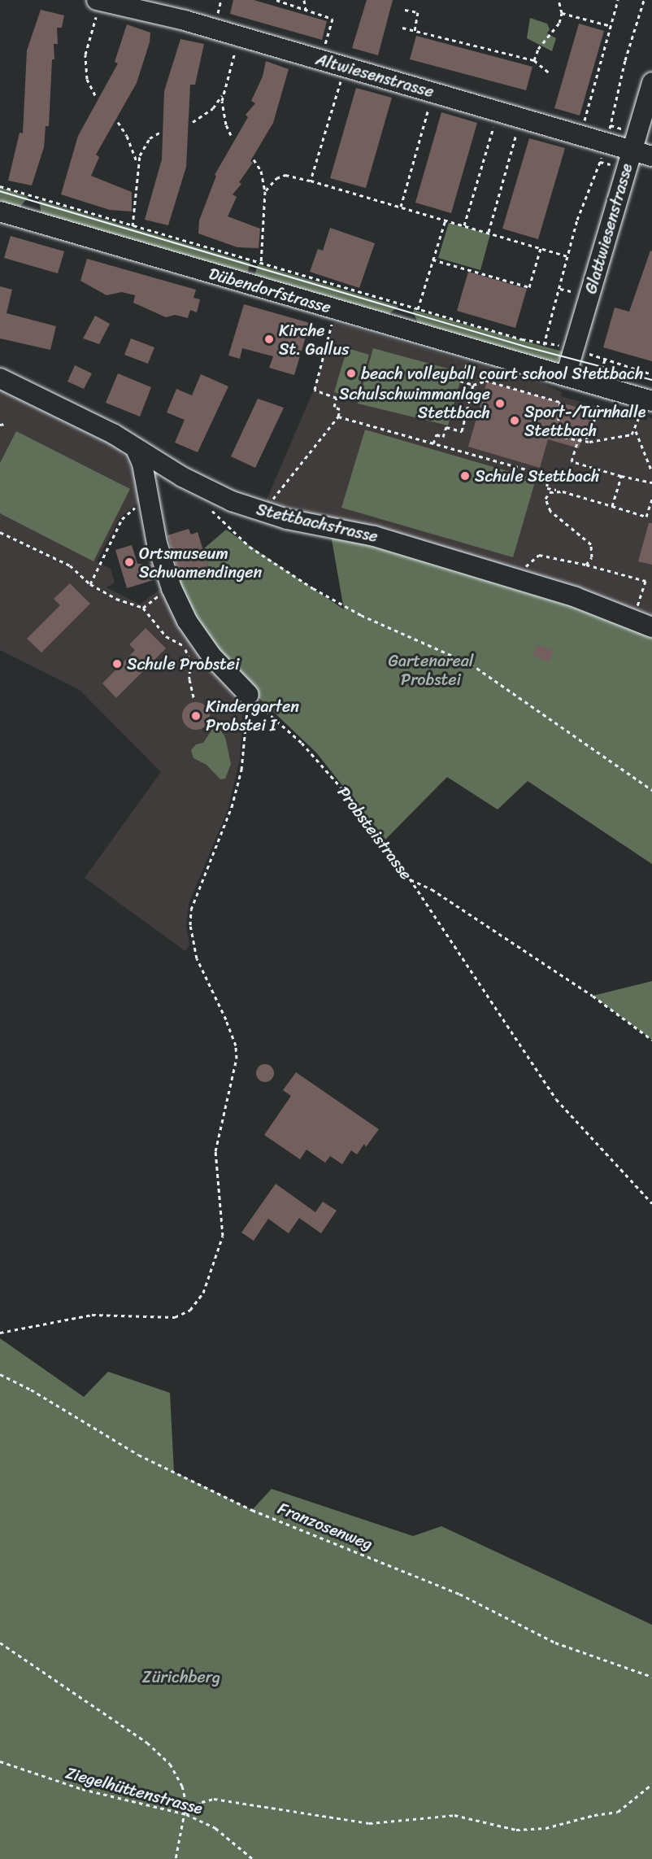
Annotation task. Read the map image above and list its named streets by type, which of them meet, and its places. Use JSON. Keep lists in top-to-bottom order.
{
  "streets": {
    "street": [
      "Altwiesenstrasse",
      "Glattwiesenstrasse",
      "Dübendorfstrasse",
      "Stettbachstrasse"
    ],
    "path": ["Probsteistrasse", "Franzosenweg", "Ziegelhüttenstrasse"]
  },
  "crossings": [
    ["Altwiesenstrasse", "Glattwiesenstrasse"],
    ["Glattwiesenstrasse", "Dübendorfstrasse"]
  ],
  "parks": ["Gartenareal Probstei", "Zürichberg"],
  "places": [
    "Kirche St. Gallus",
    "beach volleyball court school Stettbach",
    "Schulschwimmanlage Stettbach",
    "Sport-/Turnhalle Stettbach",
    "Schule Stettbach",
    "Ortsmuseum Schwamendingen",
    "Schule Probstei",
    "Kindergarten Probstei I"
  ]
}
